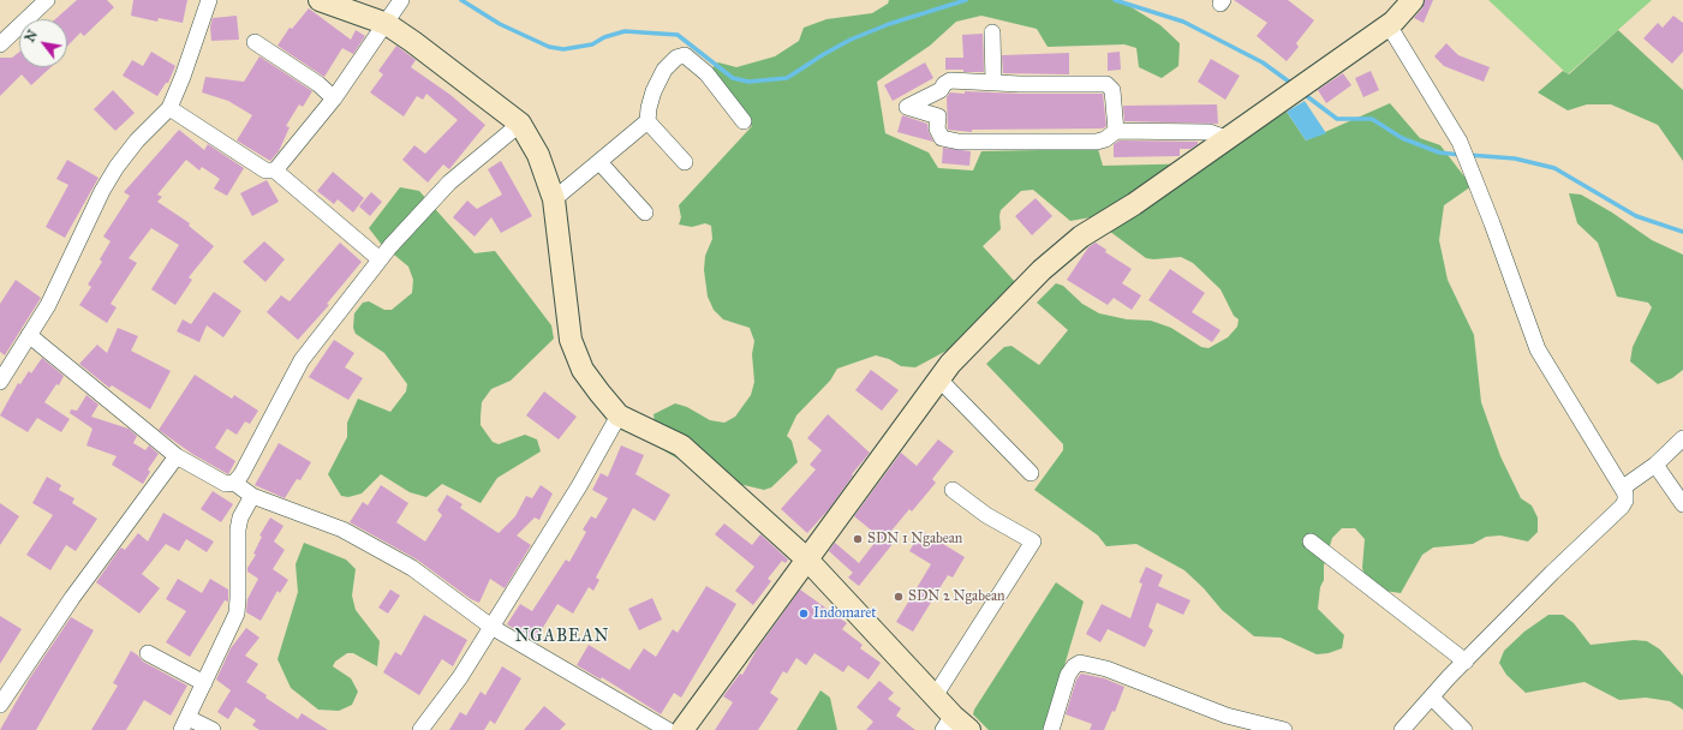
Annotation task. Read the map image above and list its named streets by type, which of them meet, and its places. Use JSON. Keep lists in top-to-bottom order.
{
  "districts": ["NGABEAN"],
  "places": ["SDN 1 Ngabean", "SDN 2 Ngabean", "Indomaret"],
  "north": "top left"
}
